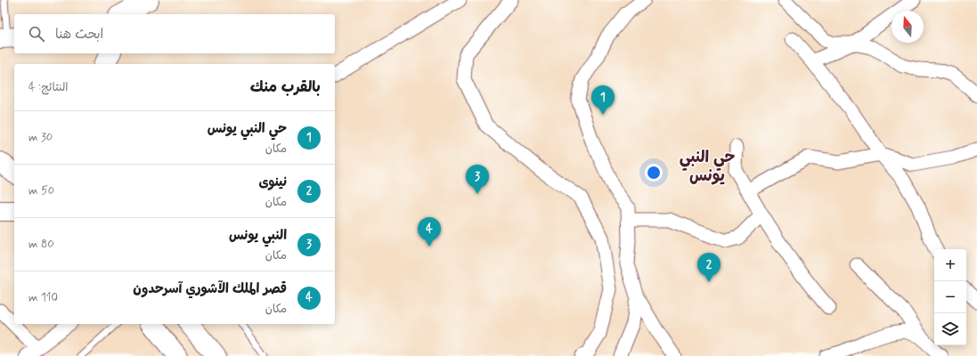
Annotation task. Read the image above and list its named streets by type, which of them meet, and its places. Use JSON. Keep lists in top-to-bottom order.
{
  "districts": ["حي النبي يونس"],
  "north": "top",
  "page": {
    "search": "ابحث هنا",
    "heading": ["بالقرب منك", "النتائج: 4"],
    "pins": [
      "1",
      "3",
      "4",
      "2"
    ],
    "list": [
      {
        "mark": "1",
        "name": "حي النبي يونس",
        "note": "مكان",
        "value": "30 m"
      },
      {
        "mark": "2",
        "name": "نينوى",
        "note": "مكان",
        "value": "50 m"
      },
      {
        "mark": "3",
        "name": "النبي يونس",
        "note": "مكان",
        "value": "80 m"
      },
      {
        "mark": "4",
        "name": "قصر الملك الآشوري آسرحدون",
        "note": "مكان",
        "value": "110 m"
      }
    ],
    "map_buttons": ["+", "−"]
  }
}
